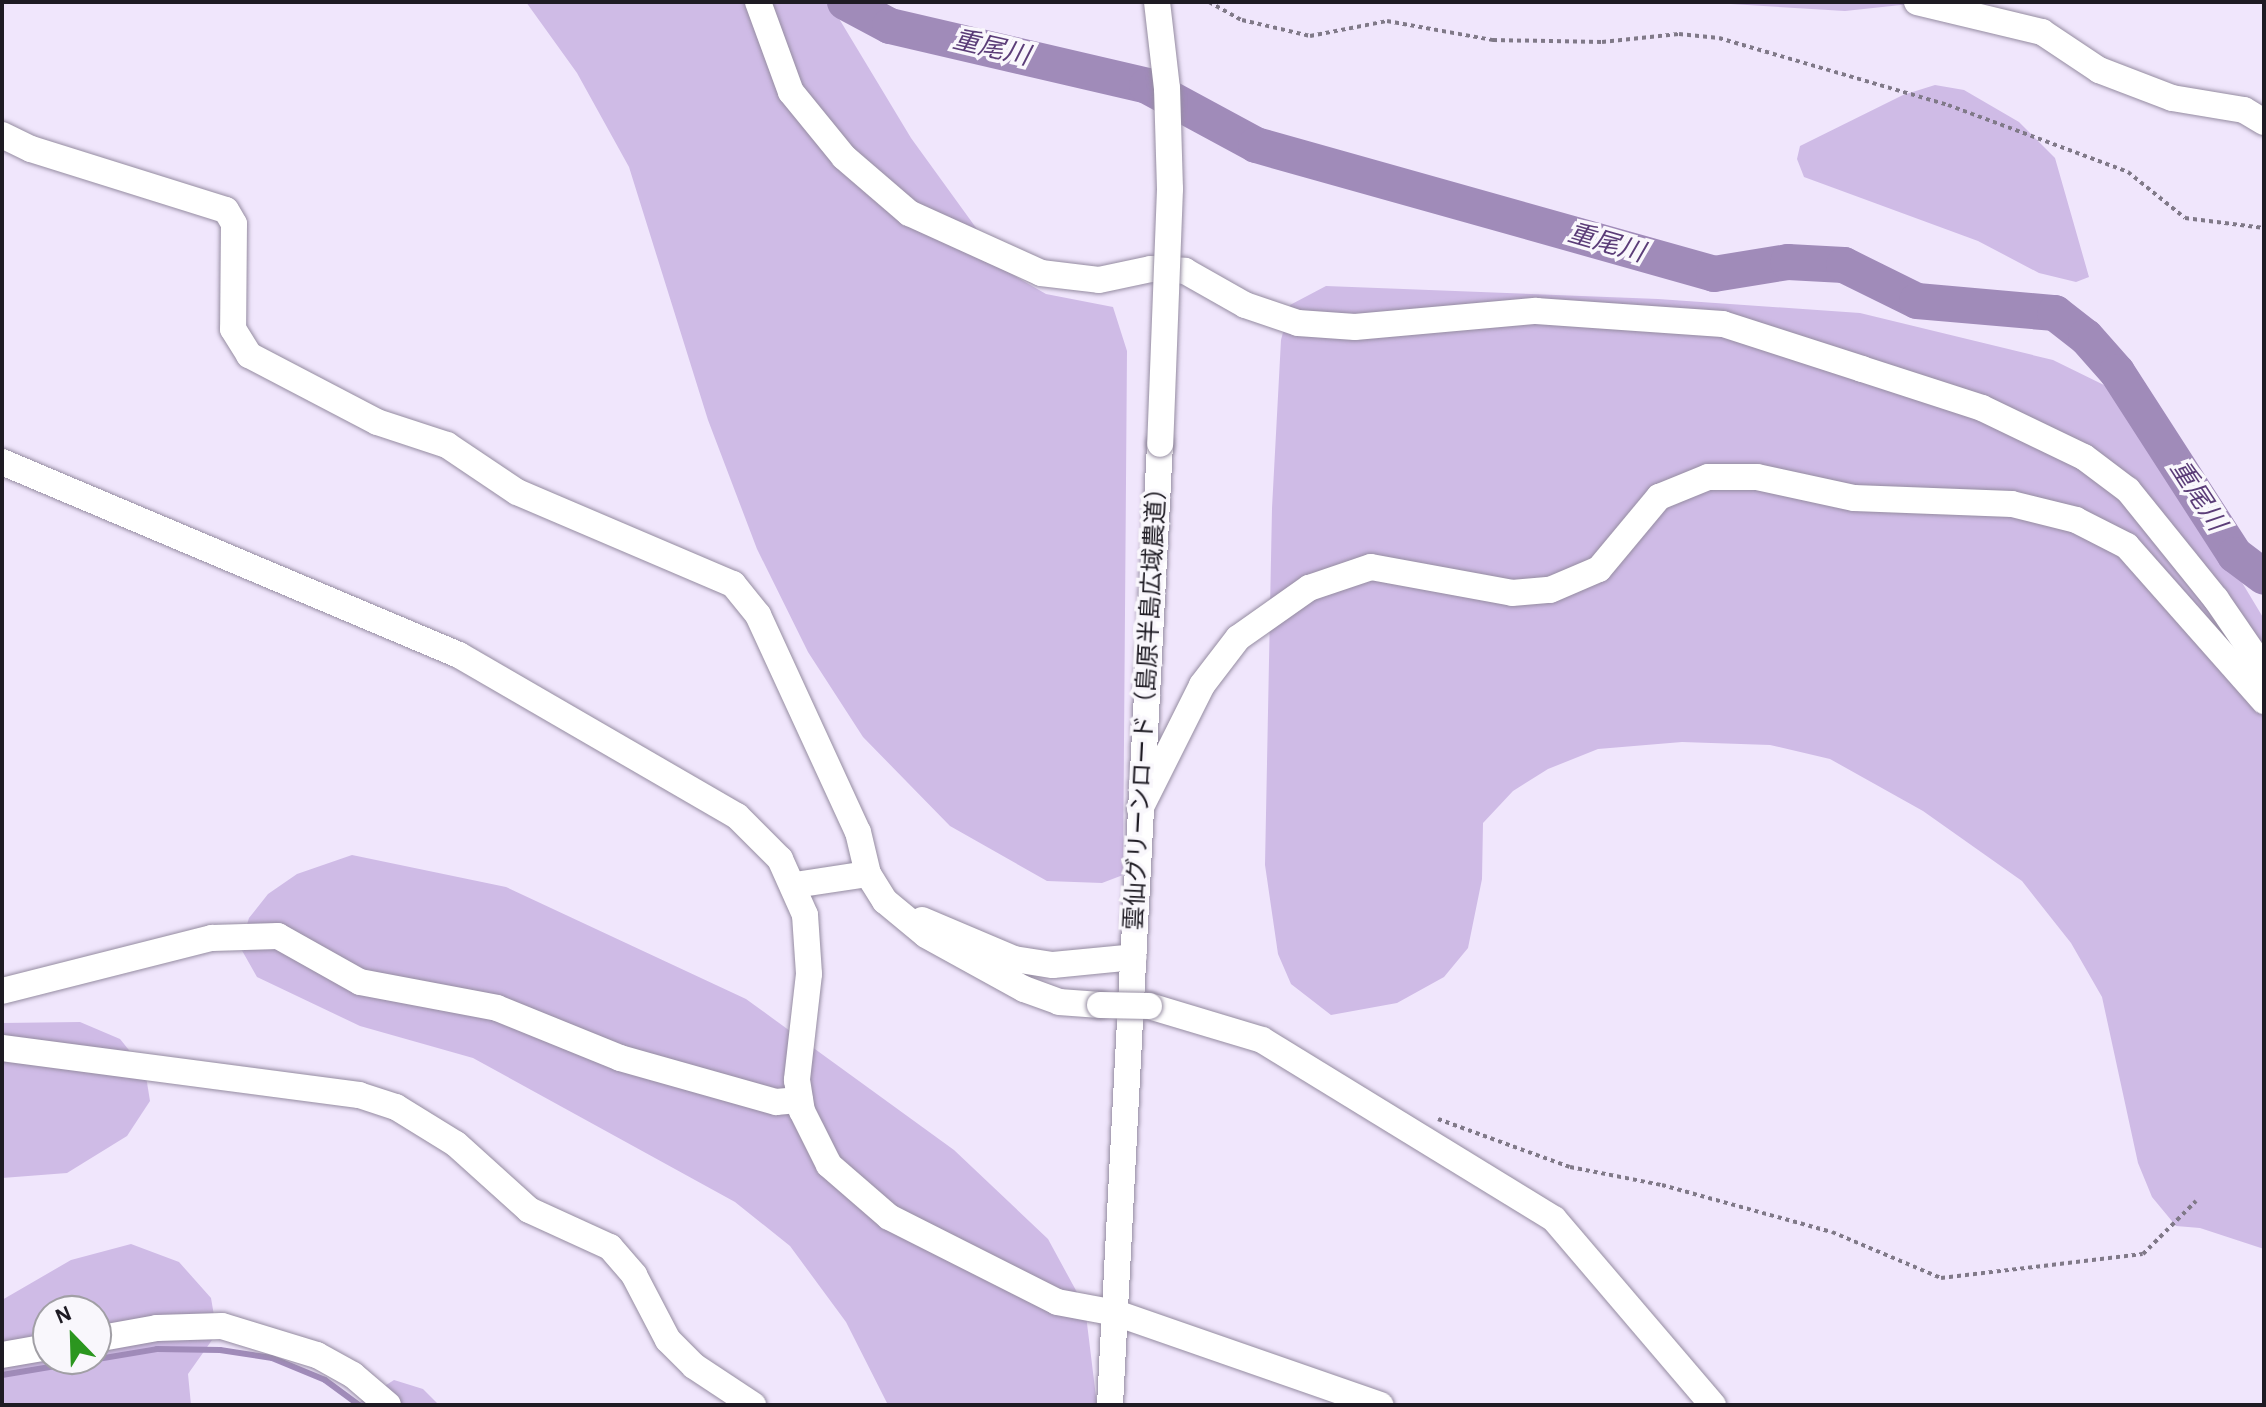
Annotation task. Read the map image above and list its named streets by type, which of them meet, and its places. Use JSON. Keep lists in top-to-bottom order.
{
  "streets": {
    "street": ["雲仙グリーンロード（島原半島広域農道）"]
  },
  "water": ["重尾川"],
  "north": "top left"
}
